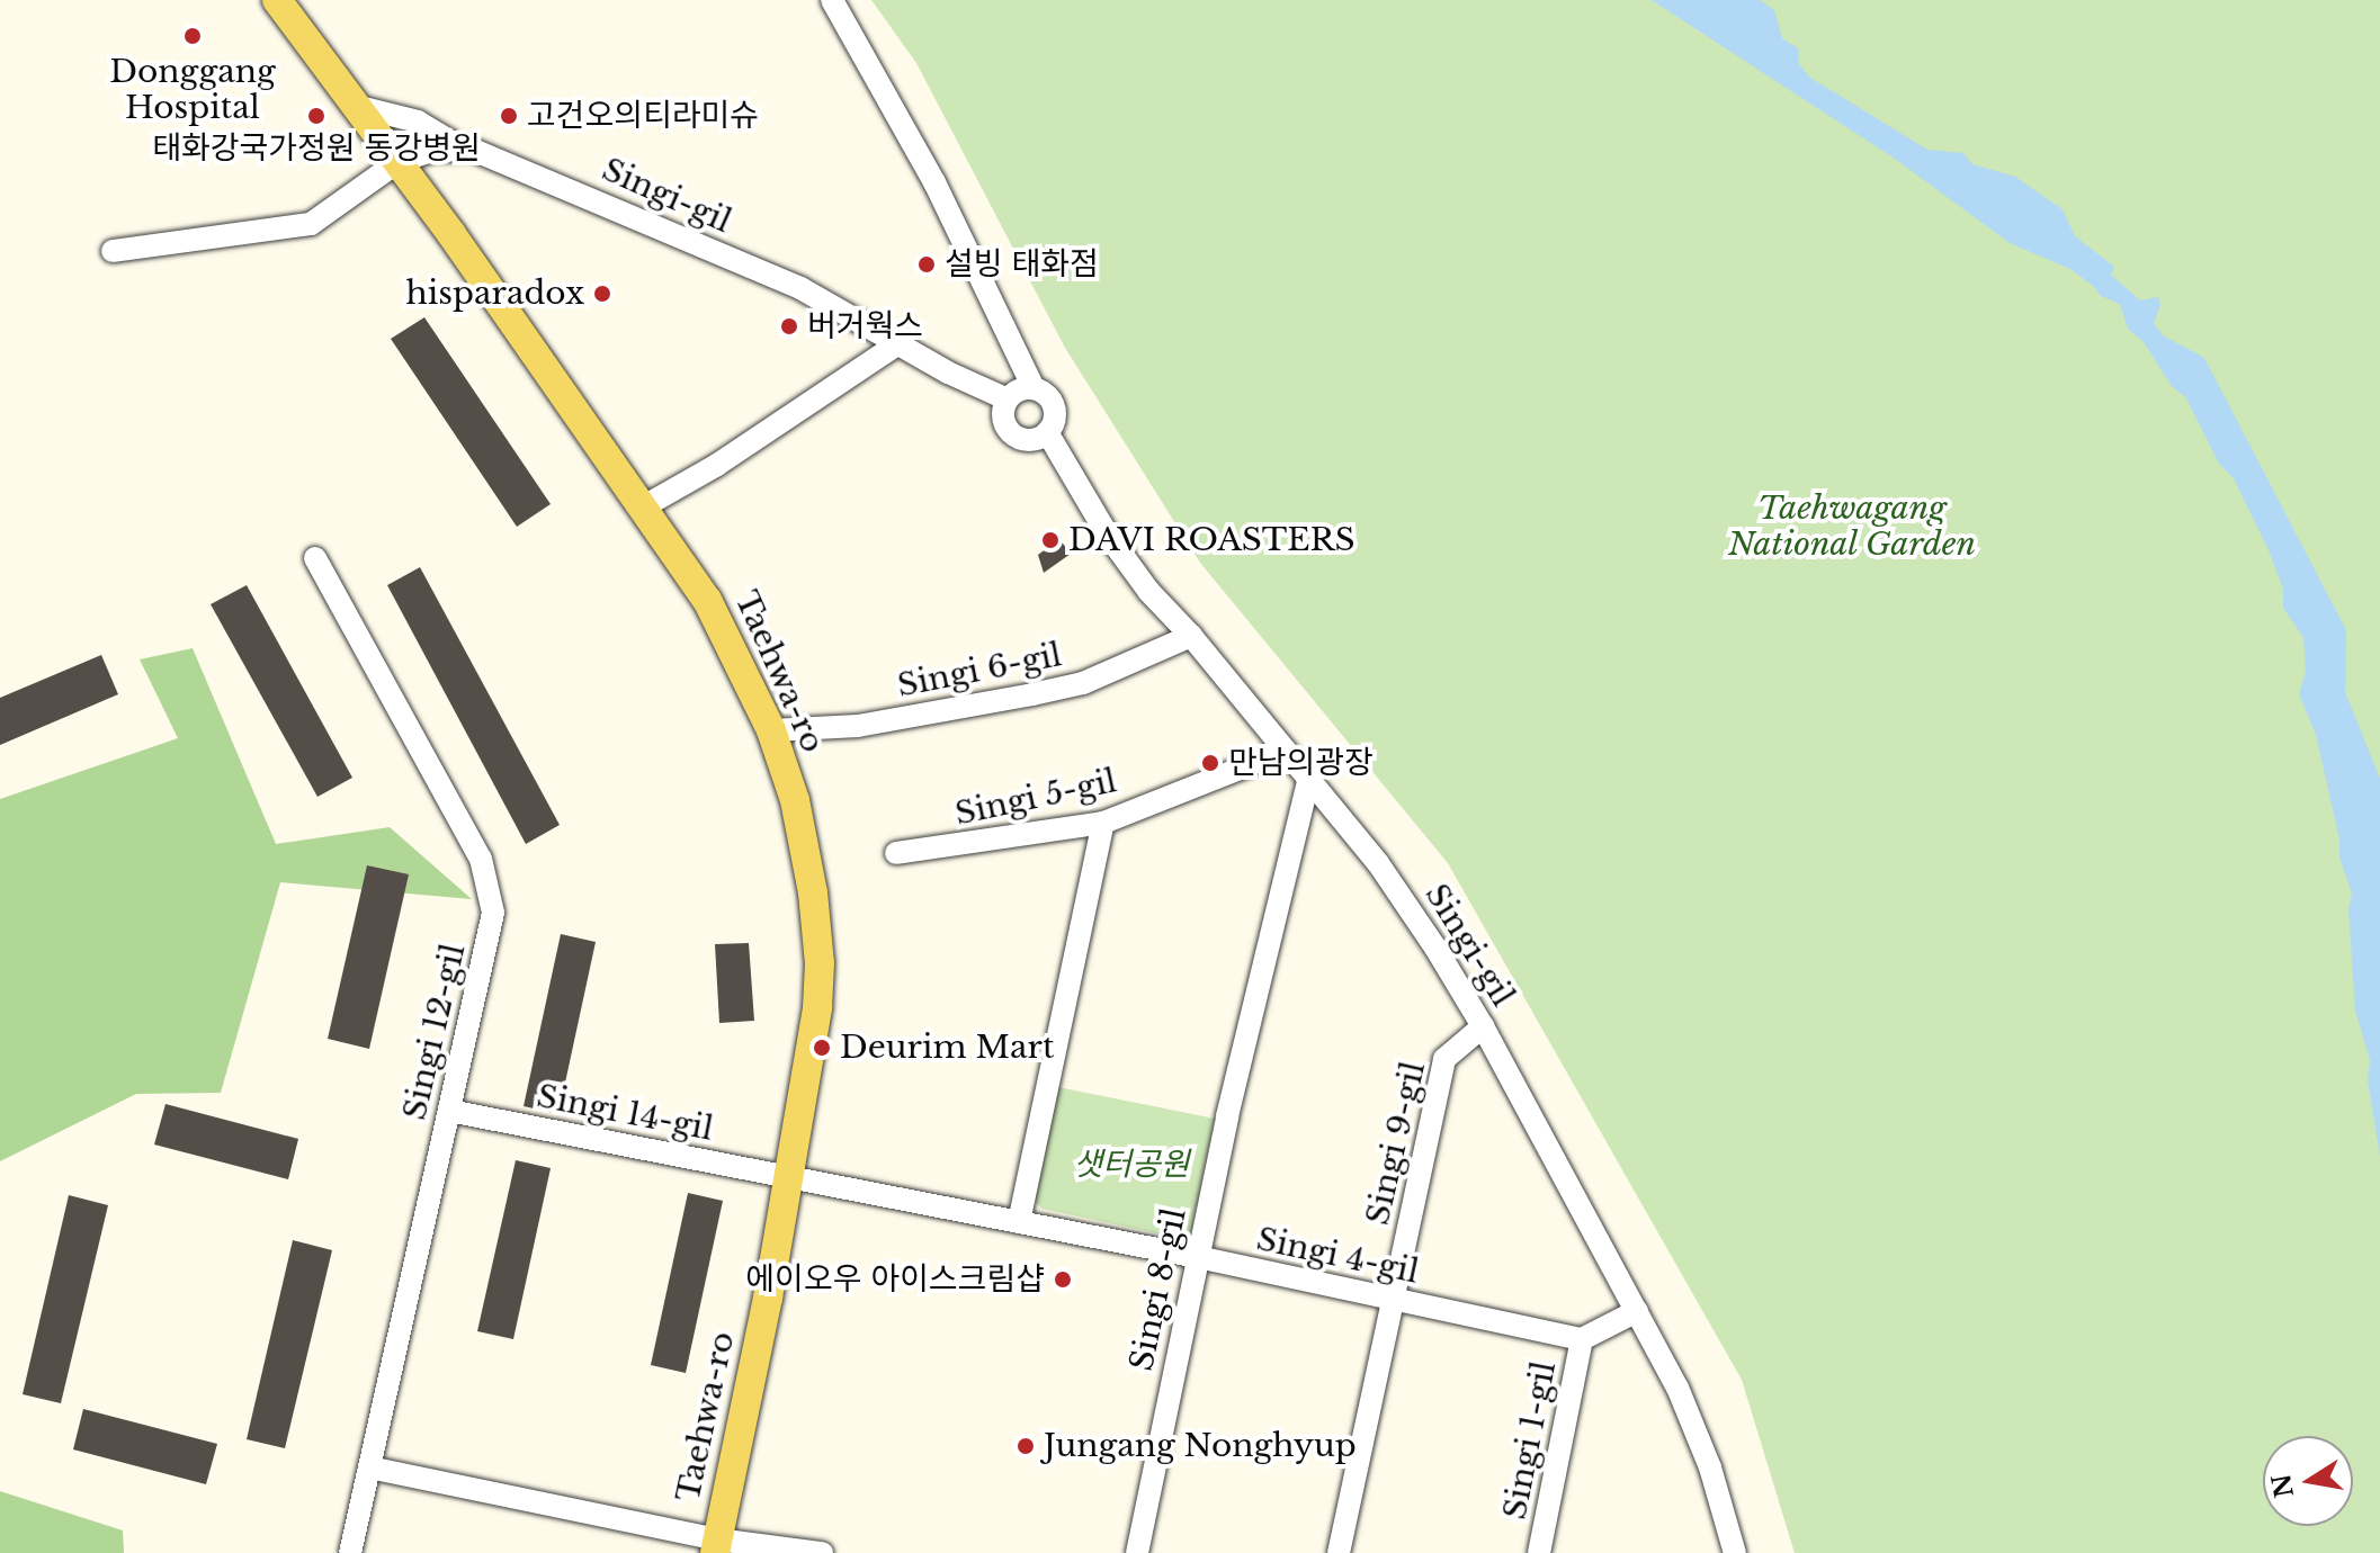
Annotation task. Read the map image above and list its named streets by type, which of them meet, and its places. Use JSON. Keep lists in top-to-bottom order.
{
  "streets": {
    "main road": ["Taehwa-ro"],
    "street": [
      "Singi-gil",
      "Singi 6-gil",
      "Singi 5-gil",
      "Singi 12-gil",
      "Singi 14-gil",
      "Singi 9-gil",
      "Singi 4-gil",
      "Singi 8-gil",
      "Singi 1-gil"
    ]
  },
  "crossings": [
    ["Singi-gil", "Singi 6-gil"],
    ["Singi-gil", "Taehwa-ro"],
    ["Singi-gil", "Singi 5-gil"],
    ["Singi-gil", "Singi 9-gil"],
    ["Singi-gil", "Singi 8-gil"],
    ["Singi 6-gil", "Taehwa-ro"],
    ["Taehwa-ro", "Singi 14-gil"],
    ["Taehwa-ro", "Singi 4-gil"],
    ["Singi 12-gil", "Singi 14-gil"],
    ["Singi 14-gil", "Singi 4-gil"],
    ["Singi 9-gil", "Singi 4-gil"],
    ["Singi 4-gil", "Singi 8-gil"],
    ["Singi 4-gil", "Singi 1-gil"]
  ],
  "parks": ["Taehwagang National Garden", "샛터공원"],
  "places": [
    "Donggang Hospital",
    "태화강국가정원 동강병원",
    "고건오의티라미슈",
    "설빙 태화점",
    "hisparadox",
    "버거웍스",
    "DAVI ROASTERS",
    "만남의광장",
    "Deurim Mart",
    "에이오우 아이스크림샵",
    "Jungang Nonghyup"
  ],
  "north": "left"
}
